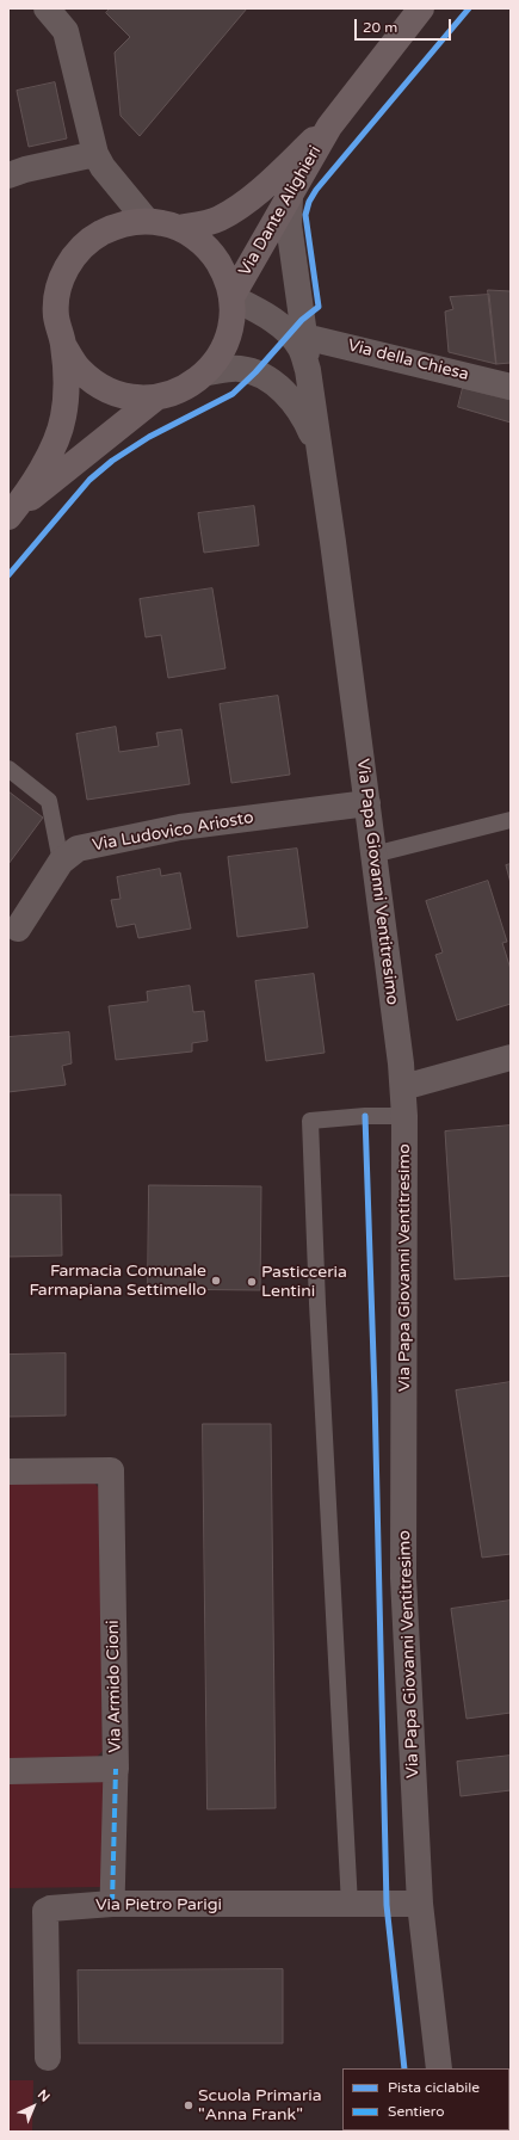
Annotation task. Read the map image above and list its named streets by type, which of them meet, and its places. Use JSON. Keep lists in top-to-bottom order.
{
  "streets": {
    "main road": ["Via Dante Alighieri"],
    "street": [
      "Via della Chiesa",
      "Via Ludovico Ariosto",
      "Via Papa Giovanni Ventitresimo",
      "Via Armido Cioni",
      "Via Pietro Parigi"
    ]
  },
  "crossings": [
    ["Via Dante Alighieri", "Via Papa Giovanni Ventitresimo"],
    ["Via della Chiesa", "Via Papa Giovanni Ventitresimo"],
    ["Via Ludovico Ariosto", "Via Papa Giovanni Ventitresimo"],
    ["Via Papa Giovanni Ventitresimo", "Via Pietro Parigi"],
    ["Via Armido Cioni", "Via Pietro Parigi"]
  ],
  "places": ["Farmacia Comunale Farmapiana Settimello", "Pasticceria Lentini", "Scuola Primaria \"Anna Frank\""],
  "legend": ["Pista ciclabile", "Sentiero"],
  "scale_bar": "20 m",
  "north": "top right"
}
